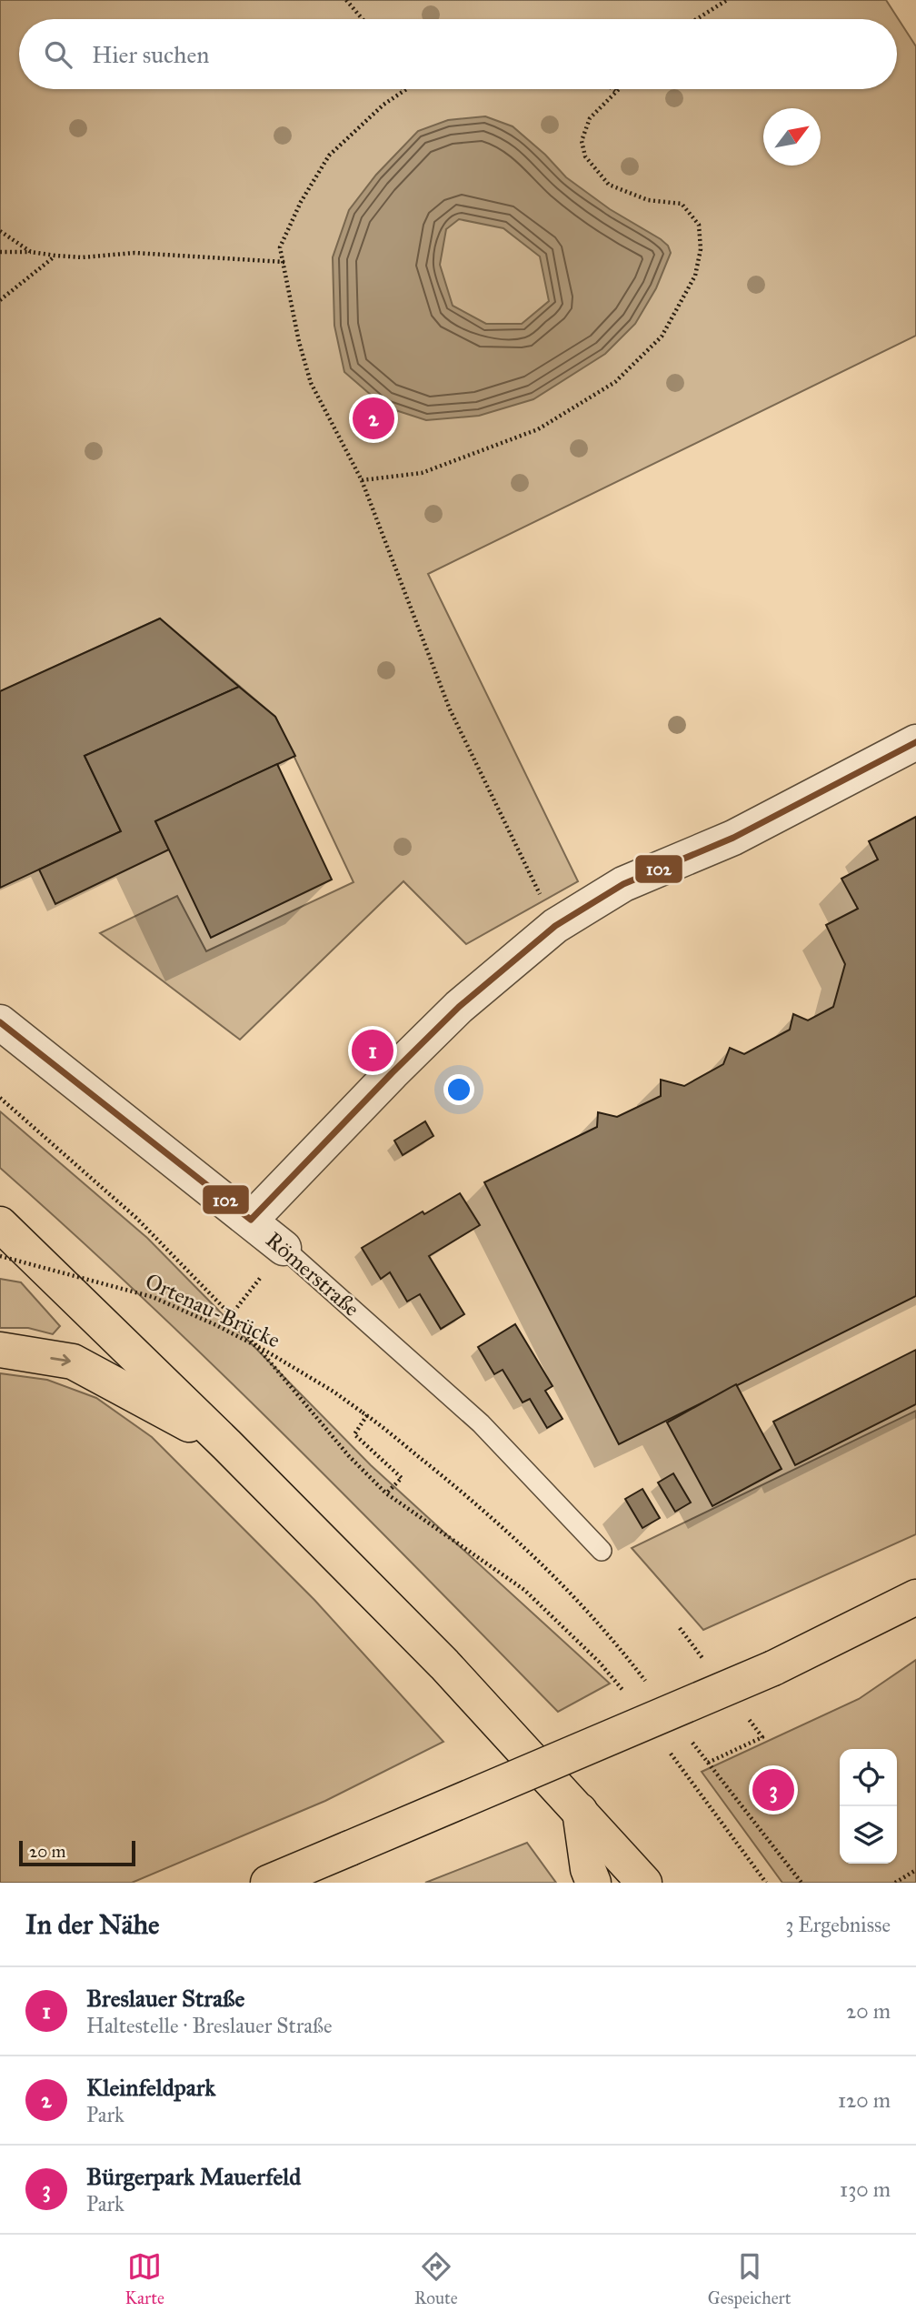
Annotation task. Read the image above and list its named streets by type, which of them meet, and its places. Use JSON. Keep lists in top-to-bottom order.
{
  "streets": {
    "street": ["Römerstraße"],
    "path": ["Ortenau-Brücke"]
  },
  "lines": ["transit line 102"],
  "scale_bar": "20 m",
  "north": "top right",
  "page": {
    "search": "Hier suchen",
    "pins": ["2", "1", "3"],
    "scale": "20 m",
    "heading": ["In der Nähe", "3 Ergebnisse"],
    "list": [
      {
        "mark": "1",
        "name": "Breslauer Straße",
        "note": "Haltestelle · Breslauer Straße",
        "value": "20 m"
      },
      {
        "mark": "2",
        "name": "Kleinfeldpark",
        "note": "Park",
        "value": "120 m"
      },
      {
        "mark": "3",
        "name": "Bürgerpark Mauerfeld",
        "note": "Park",
        "value": "130 m"
      }
    ],
    "nav": ["Karte", "Route", "Gespeichert"]
  }
}
